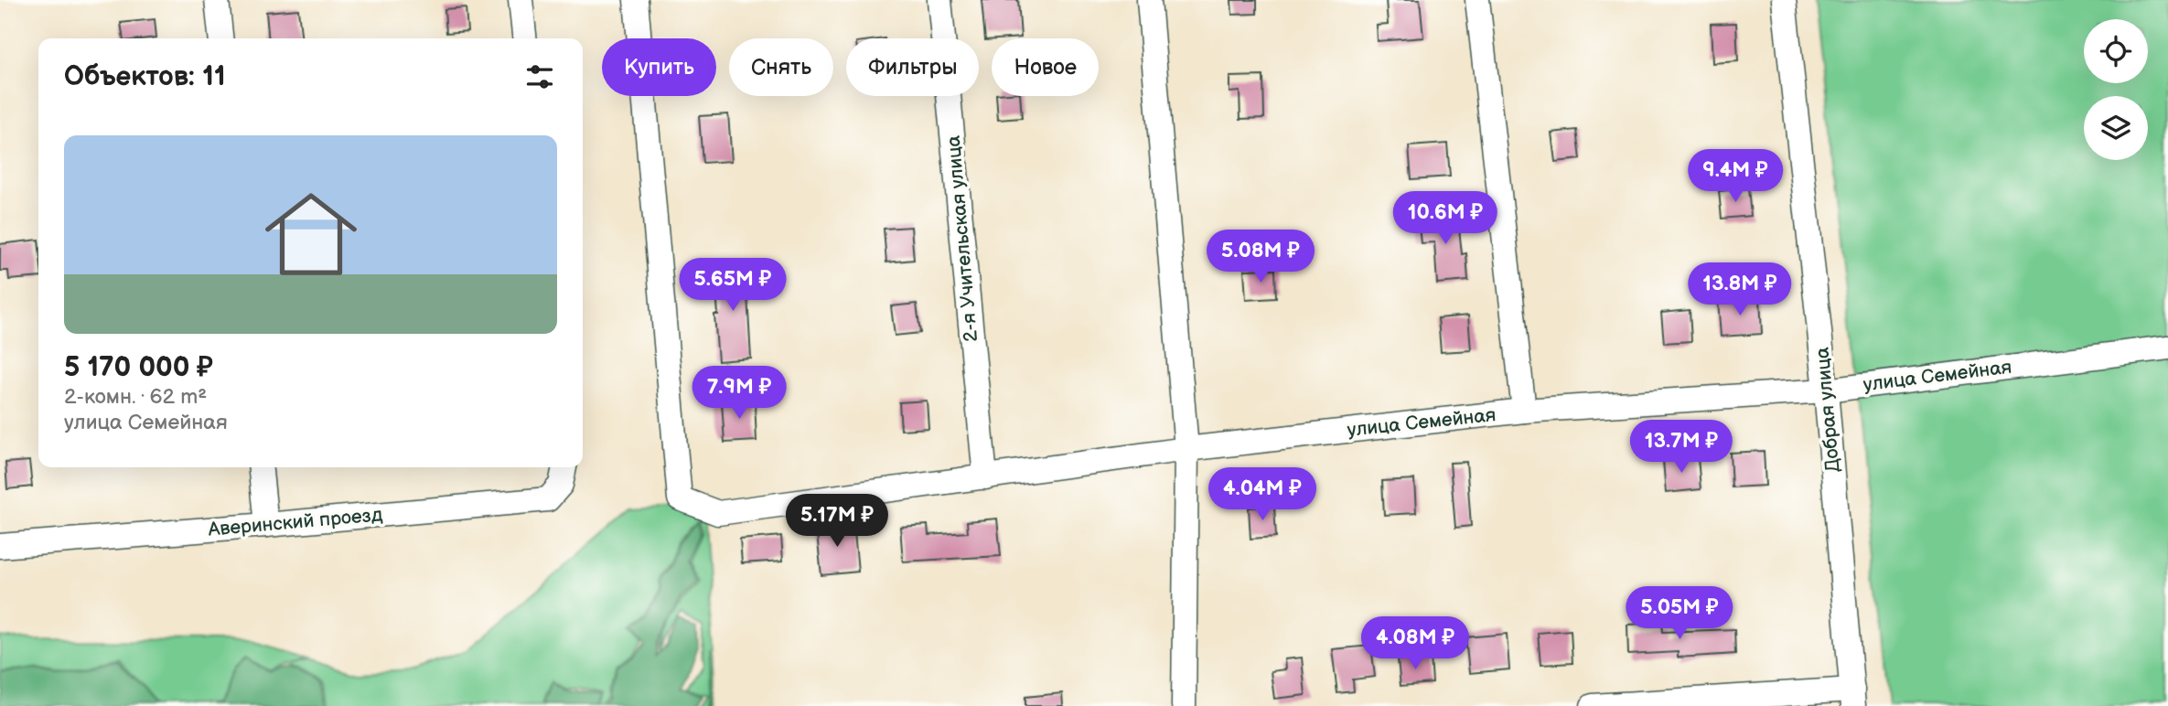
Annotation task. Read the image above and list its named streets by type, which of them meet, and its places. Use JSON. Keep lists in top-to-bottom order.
{
  "streets": {
    "street": [
      "2-я Учительская улица",
      "улица Семейная",
      "Добрая улица",
      "Аверинский проезд"
    ]
  },
  "crossings": [
    ["2-я Учительская улица", "улица Семейная"],
    ["улица Семейная", "Добрая улица"]
  ],
  "page": {
    "chip": [
      "Купить",
      "Снять",
      "Фильтры",
      "Новое"
    ],
    "heading": "Объектов: 11",
    "list": [
      {
        "name": "5 170 000 ₽",
        "note": "2-комн. · 62 m² · улица Семейная"
      }
    ],
    "price": [
      "9.4M ₽",
      "10.6M ₽",
      "5.08M ₽",
      "5.65M ₽",
      "13.8M ₽",
      "7.9M ₽",
      "13.7M ₽",
      "4.04M ₽",
      "5.17M ₽",
      "5.05M ₽",
      "4.08M ₽"
    ]
  }
}
